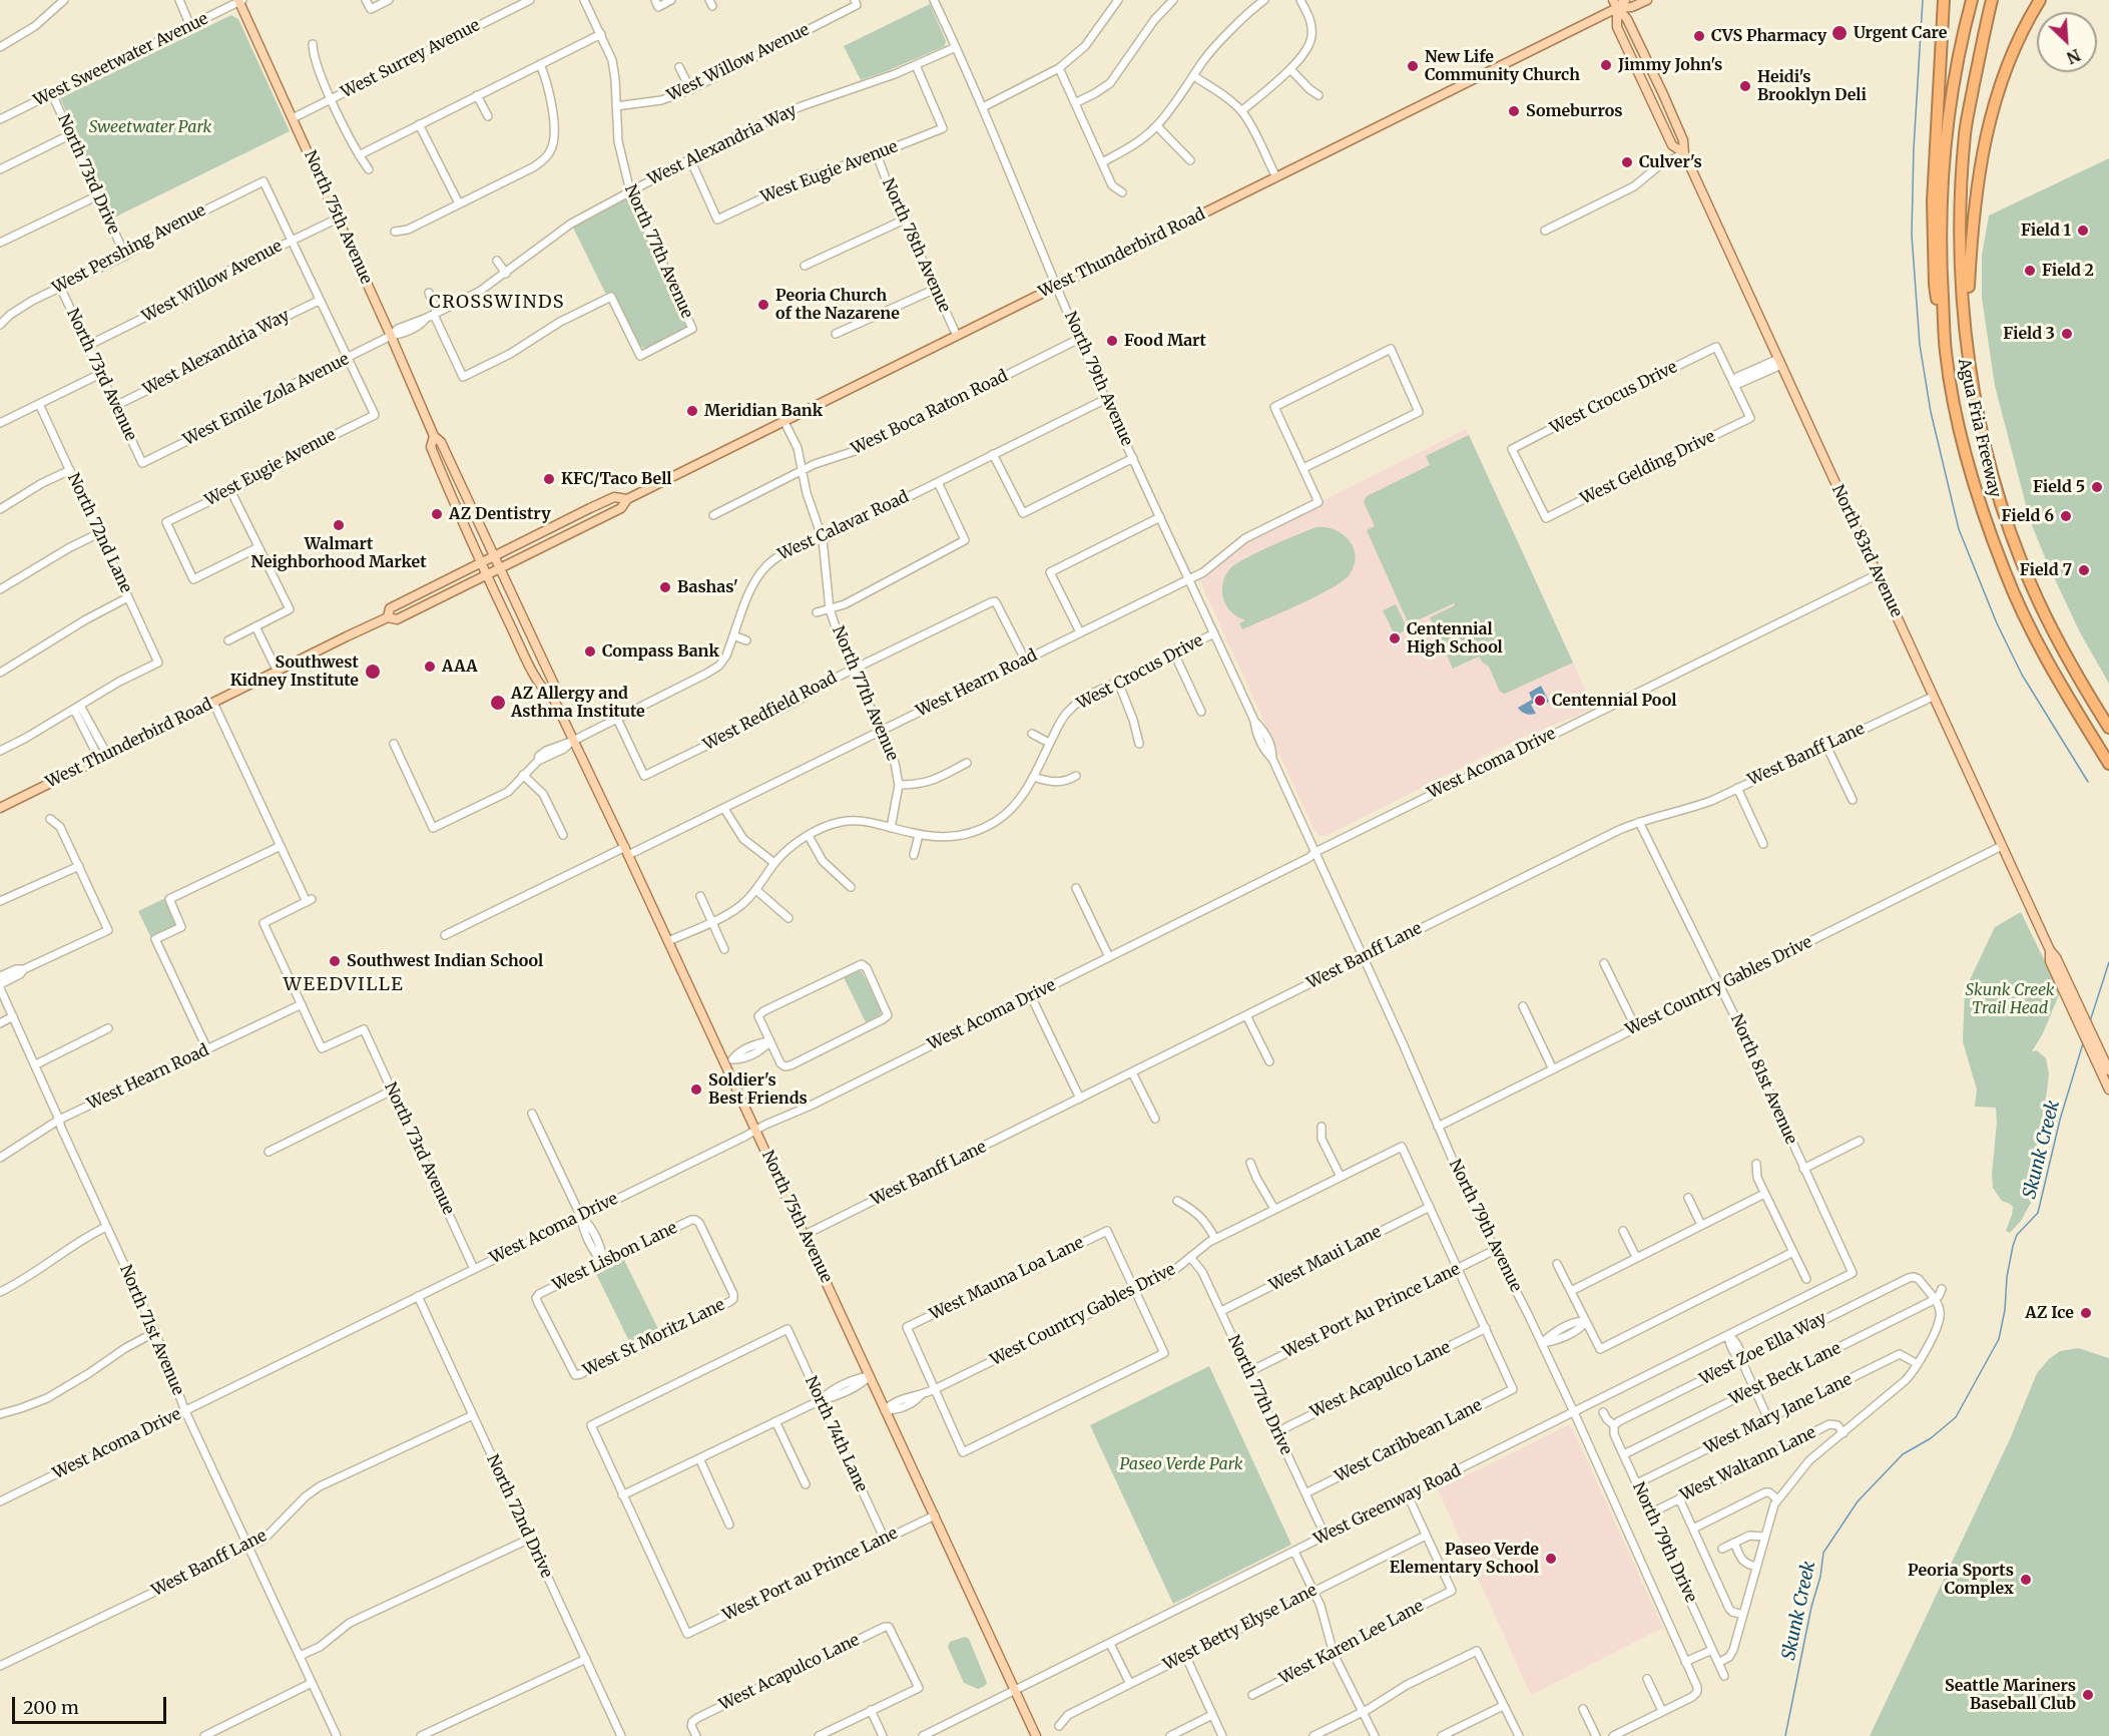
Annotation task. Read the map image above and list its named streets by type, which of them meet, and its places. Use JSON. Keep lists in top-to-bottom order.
{
  "streets": {
    "highway": ["Agua Fria Freeway"],
    "main road": ["North 75th Avenue", "West Thunderbird Road", "North 83rd Avenue"],
    "street": [
      "West Surrey Avenue",
      "West Sweetwater Avenue",
      "West Willow Avenue",
      "West Alexandria Way",
      "West Eugie Avenue",
      "North 73rd Drive",
      "North 78th Avenue",
      "West Pershing Avenue",
      "North 77th Avenue",
      "North 73rd Avenue",
      "North 79th Avenue",
      "West Crocus Drive",
      "West Emile Zola Avenue",
      "West Boca Raton Road",
      "West Gelding Drive",
      "West Calavar Road",
      "North 72nd Lane",
      "West Hearn Road",
      "West Redfield Road",
      "West Banff Lane",
      "West Acoma Drive",
      "West Country Gables Drive",
      "North 81st Avenue",
      "West Lisbon Lane",
      "West Maui Lane",
      "West Mauna Loa Lane",
      "West Port Au Prince Lane",
      "North 71st Avenue",
      "West St Moritz Lane",
      "West Zoe Ella Way",
      "West Beck Lane",
      "West Acapulco Lane",
      "North 77th Drive",
      "West Mary Jane Lane",
      "North 74th Lane",
      "West Caribbean Lane",
      "West Waltann Lane",
      "West Greenway Road",
      "North 72nd Drive",
      "North 79th Drive",
      "West Port au Prince Lane",
      "West Betty Elyse Lane",
      "West Karen Lee Lane"
    ]
  },
  "crossings": [
    ["West Surrey Avenue", "North 75th Avenue"],
    ["West Sweetwater Avenue", "North 73rd Drive"],
    ["West Sweetwater Avenue", "North 75th Avenue"],
    ["West Willow Avenue", "North 75th Avenue"],
    ["West Willow Avenue", "West Pershing Avenue"],
    ["West Willow Avenue", "North 77th Avenue"],
    ["West Willow Avenue", "North 73rd Avenue"],
    ["West Alexandria Way", "West Eugie Avenue"],
    ["West Alexandria Way", "North 75th Avenue"],
    ["West Alexandria Way", "North 77th Avenue"],
    ["West Alexandria Way", "North 73rd Avenue"],
    ["West Alexandria Way", "North 79th Avenue"],
    ["West Alexandria Way", "West Emile Zola Avenue"],
    ["West Eugie Avenue", "North 78th Avenue"],
    ["West Eugie Avenue", "West Emile Zola Avenue"],
    ["North 73rd Drive", "West Pershing Avenue"],
    ["North 75th Avenue", "West Thunderbird Road"],
    ["North 75th Avenue", "West Crocus Drive"],
    ["North 75th Avenue", "West Emile Zola Avenue"],
    ["North 75th Avenue", "West Calavar Road"],
    ["North 75th Avenue", "West Hearn Road"],
    ["North 75th Avenue", "West Banff Lane"],
    ["North 75th Avenue", "West Acoma Drive"],
    ["North 75th Avenue", "West Country Gables Drive"],
    ["North 75th Avenue", "West Greenway Road"],
    ["North 75th Avenue", "West Port au Prince Lane"],
    ["North 78th Avenue", "West Thunderbird Road"],
    ["West Pershing Avenue", "North 73rd Avenue"],
    ["North 77th Avenue", "West Thunderbird Road"],
    ["North 77th Avenue", "West Crocus Drive"],
    ["North 77th Avenue", "West Boca Raton Road"],
    ["North 77th Avenue", "West Calavar Road"],
    ["North 77th Avenue", "West Hearn Road"],
    ["North 77th Avenue", "West Redfield Road"],
    ["West Thunderbird Road", "North 79th Avenue"],
    ["West Thunderbird Road", "North 83rd Avenue"],
    ["North 73rd Avenue", "West Emile Zola Avenue"],
    ["North 73rd Avenue", "West Hearn Road"],
    ["North 73rd Avenue", "West Acoma Drive"],
    ["North 79th Avenue", "West Crocus Drive"],
    ["North 79th Avenue", "West Boca Raton Road"],
    ["North 79th Avenue", "West Calavar Road"],
    ["North 79th Avenue", "West Hearn Road"],
    ["North 79th Avenue", "West Banff Lane"],
    ["North 79th Avenue", "West Acoma Drive"],
    ["North 79th Avenue", "West Country Gables Drive"],
    ["North 79th Avenue", "West Port Au Prince Lane"],
    ["North 79th Avenue", "West Greenway Road"],
    ["West Crocus Drive", "West Gelding Drive"],
    ["West Calavar Road", "West Redfield Road"],
    ["North 83rd Avenue", "West Banff Lane"],
    ["North 83rd Avenue", "West Acoma Drive"],
    ["North 83rd Avenue", "West Country Gables Drive"],
    ["West Hearn Road", "West Redfield Road"],
    ["West Hearn Road", "North 71st Avenue"],
    ["West Banff Lane", "North 81st Avenue"],
    ["West Banff Lane", "North 71st Avenue"],
    ["West Banff Lane", "North 72nd Drive"],
    ["West Acoma Drive", "North 71st Avenue"],
    ["West Acoma Drive", "North 72nd Drive"],
    ["West Country Gables Drive", "North 81st Avenue"],
    ["West Country Gables Drive", "West Maui Lane"],
    ["West Country Gables Drive", "West Mauna Loa Lane"],
    ["West Country Gables Drive", "North 77th Drive"],
    ["North 81st Avenue", "West Greenway Road"],
    ["West Lisbon Lane", "West St Moritz Lane"],
    ["West Maui Lane", "North 77th Drive"],
    ["West Port Au Prince Lane", "North 77th Drive"],
    ["West Zoe Ella Way", "West Beck Lane"],
    ["West Zoe Ella Way", "North 79th Drive"],
    ["West Beck Lane", "North 79th Drive"],
    ["West Acapulco Lane", "North 77th Drive"],
    ["West Acapulco Lane", "West Caribbean Lane"],
    ["North 77th Drive", "West Caribbean Lane"],
    ["North 77th Drive", "West Greenway Road"],
    ["West Mary Jane Lane", "North 79th Drive"],
    ["North 74th Lane", "West Port au Prince Lane"],
    ["West Waltann Lane", "North 79th Drive"],
    ["West Betty Elyse Lane", "West Karen Lee Lane"]
  ],
  "districts": ["CROSSWINDS", "WEEDVILLE"],
  "water": ["Skunk Creek"],
  "parks": ["Sweetwater Park", "Skunk Creek Trail Head", "Paseo Verde Park"],
  "places": [
    "Urgent Care",
    "CVS Pharmacy",
    "Jimmy John's",
    "New Life Community Church",
    "Heidi's Brooklyn Deli",
    "Someburros",
    "Culver's",
    "Field 1",
    "Field 2",
    "Peoria Church of the Nazarene",
    "Field 3",
    "Food Mart",
    "Meridian Bank",
    "KFC/Taco Bell",
    "Field 5",
    "AZ Dentistry",
    "Field 6",
    "Walmart Neighborhood Market",
    "Field 7",
    "Bashas'",
    "Centennial High School",
    "Compass Bank",
    "AAA",
    "Southwest Kidney Institute",
    "Centennial Pool",
    "AZ Allergy and Asthma Institute",
    "Southwest Indian School",
    "Soldier's Best Friends",
    "AZ Ice",
    "Paseo Verde Elementary School",
    "Peoria Sports Complex",
    "Seattle Mariners Baseball Club"
  ],
  "scale_bar": "200 m",
  "north": "bottom right"
}
